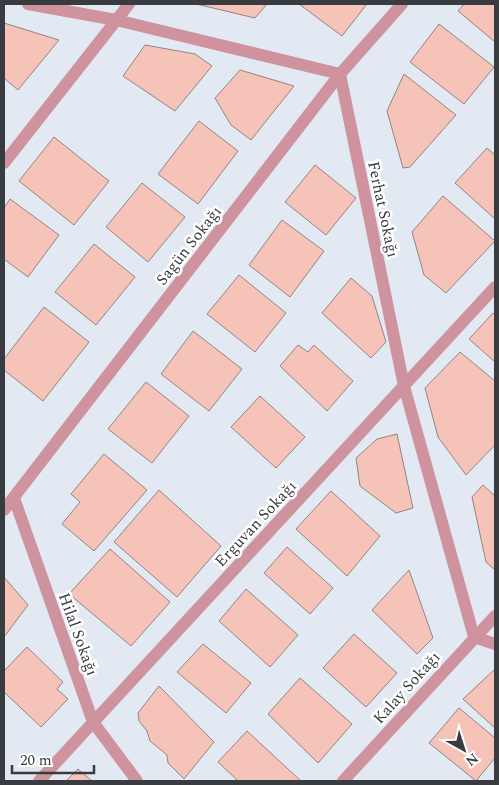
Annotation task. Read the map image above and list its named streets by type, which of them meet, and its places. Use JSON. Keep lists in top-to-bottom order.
{
  "streets": {
    "street": [
      "Ferhat Sokağı",
      "Sagün Sokağı",
      "Erguvan Sokağı",
      "Hilal Sokağı",
      "Kalay Sokağı"
    ]
  },
  "crossings": [
    ["Ferhat Sokağı", "Sagün Sokağı"],
    ["Ferhat Sokağı", "Erguvan Sokağı"],
    ["Ferhat Sokağı", "Kalay Sokağı"],
    ["Sagün Sokağı", "Hilal Sokağı"],
    ["Erguvan Sokağı", "Hilal Sokağı"]
  ],
  "scale_bar": "20 m",
  "north": "bottom right"
}
